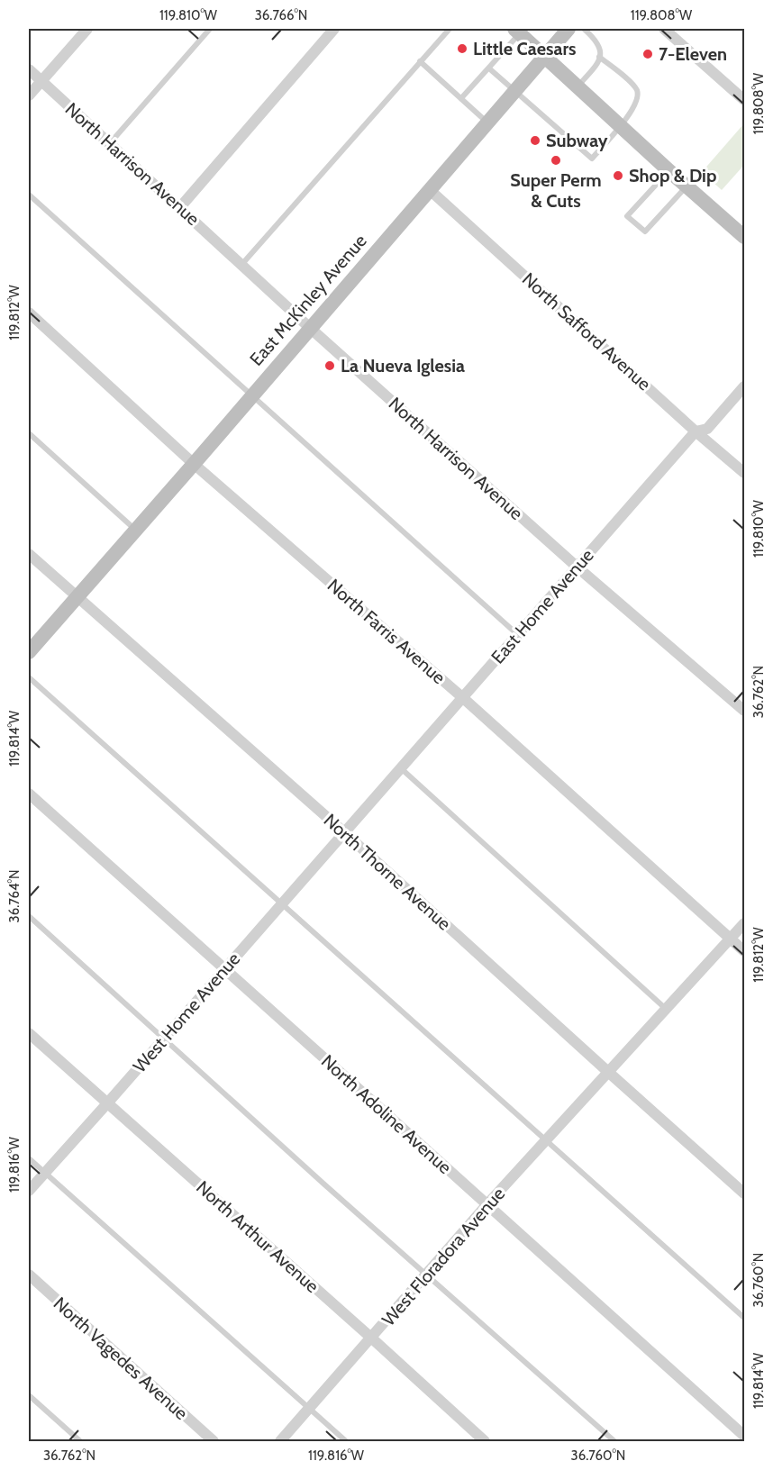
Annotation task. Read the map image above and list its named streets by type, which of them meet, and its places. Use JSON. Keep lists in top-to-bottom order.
{
  "streets": {
    "main road": ["East McKinley Avenue"],
    "street": [
      "North Harrison Avenue",
      "North Safford Avenue",
      "East Home Avenue",
      "North Farris Avenue",
      "North Thorne Avenue",
      "West Home Avenue",
      "North Adoline Avenue",
      "North Arthur Avenue",
      "West Floradora Avenue",
      "North Vagedes Avenue"
    ]
  },
  "crossings": [
    ["North Harrison Avenue", "East McKinley Avenue"],
    ["North Harrison Avenue", "East Home Avenue"],
    ["East McKinley Avenue", "North Safford Avenue"],
    ["East McKinley Avenue", "North Farris Avenue"],
    ["East McKinley Avenue", "North Thorne Avenue"],
    ["North Safford Avenue", "East Home Avenue"],
    ["East Home Avenue", "North Farris Avenue"],
    ["East Home Avenue", "North Thorne Avenue"],
    ["East Home Avenue", "West Home Avenue"],
    ["North Farris Avenue", "West Floradora Avenue"],
    ["North Thorne Avenue", "West Home Avenue"],
    ["North Thorne Avenue", "West Floradora Avenue"],
    ["West Home Avenue", "North Adoline Avenue"],
    ["West Home Avenue", "North Arthur Avenue"],
    ["North Adoline Avenue", "West Floradora Avenue"],
    ["North Arthur Avenue", "West Floradora Avenue"]
  ],
  "places": [
    "Little Caesars",
    "7-Eleven",
    "Subway",
    "Super Perm & Cuts",
    "Shop & Dip",
    "La Nueva Iglesia"
  ],
  "coordinates": [
    "119.810°W",
    "36.766°N",
    "119.808°W",
    "119.812°W",
    "36.762°N",
    "119.814°W",
    "36.764°N",
    "119.816°W",
    "36.760°N"
  ]
}
